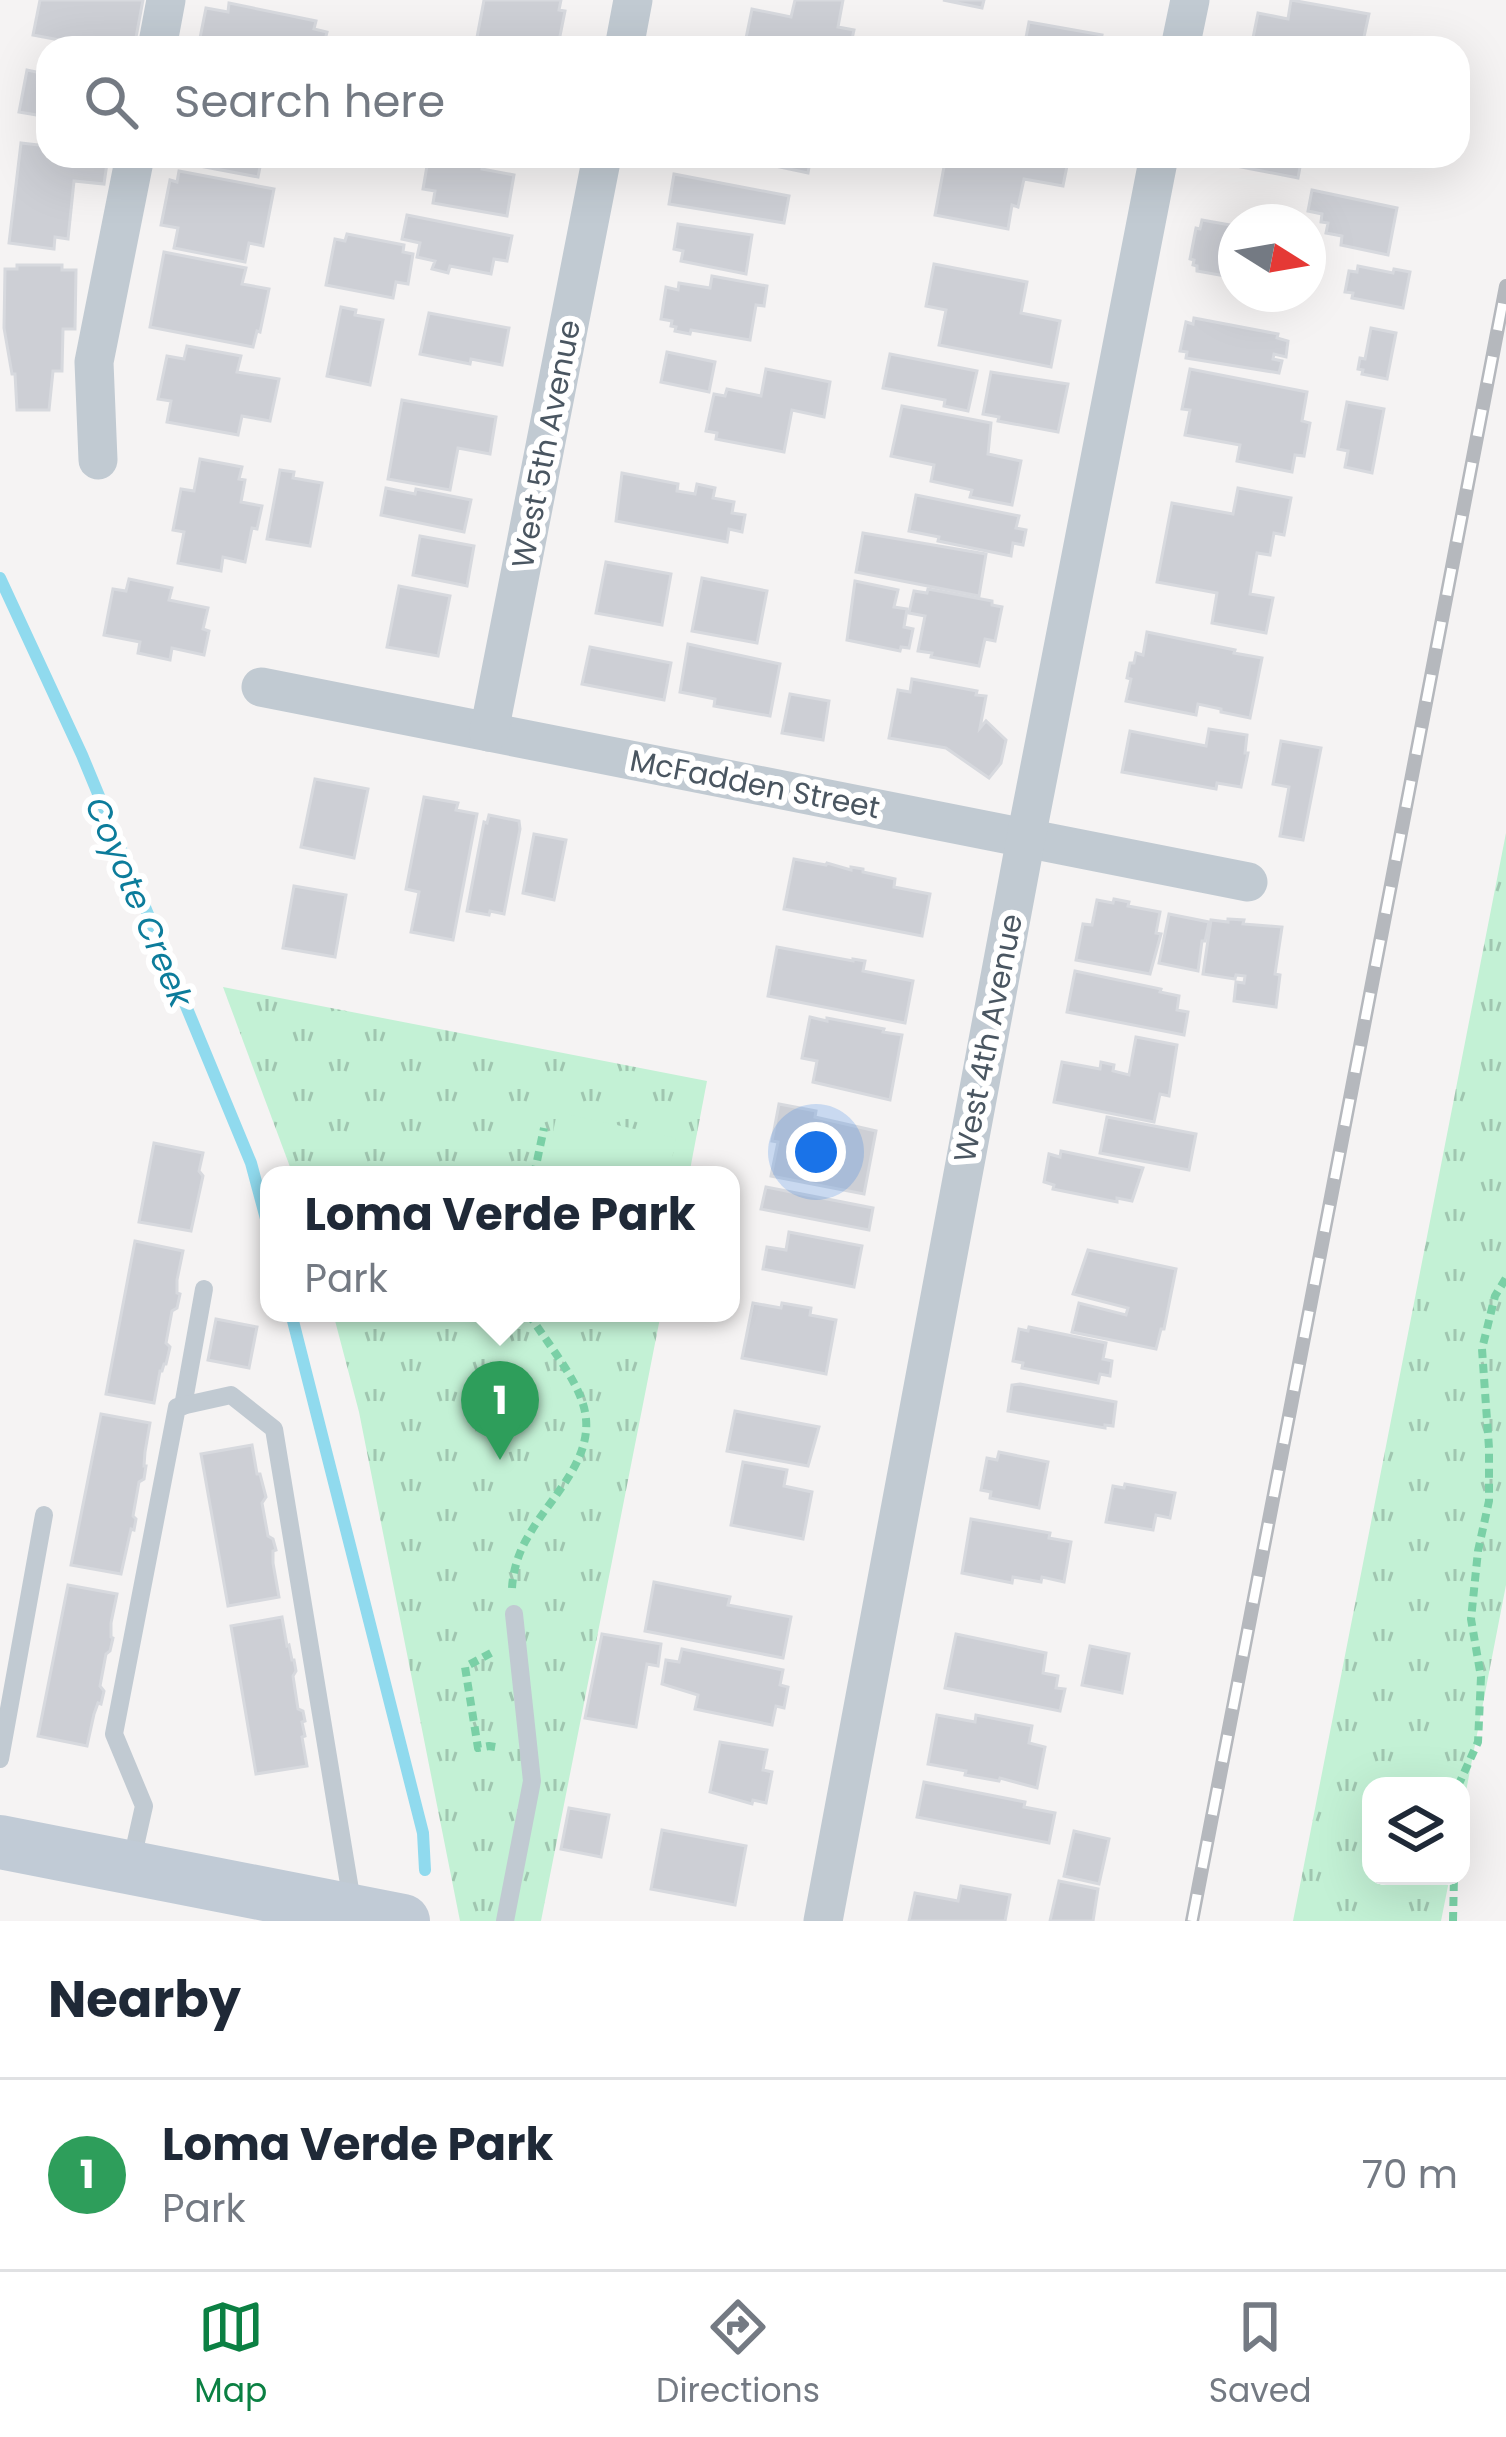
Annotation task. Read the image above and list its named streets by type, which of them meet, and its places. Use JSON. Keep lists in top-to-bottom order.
{
  "streets": {
    "street": ["West 5th Avenue", "McFadden Street", "West 4th Avenue"]
  },
  "crossings": [
    ["West 5th Avenue", "McFadden Street"],
    ["McFadden Street", "West 4th Avenue"]
  ],
  "water": ["Coyote Creek"],
  "north": "right",
  "page": {
    "search": "Search here",
    "popup": ["Loma Verde Park", "Park"],
    "pins": "1",
    "heading": "Nearby",
    "list": [
      {
        "mark": "1",
        "name": "Loma Verde Park",
        "note": "Park",
        "value": "70 m"
      }
    ],
    "nav": ["Map", "Directions", "Saved"]
  }
}
